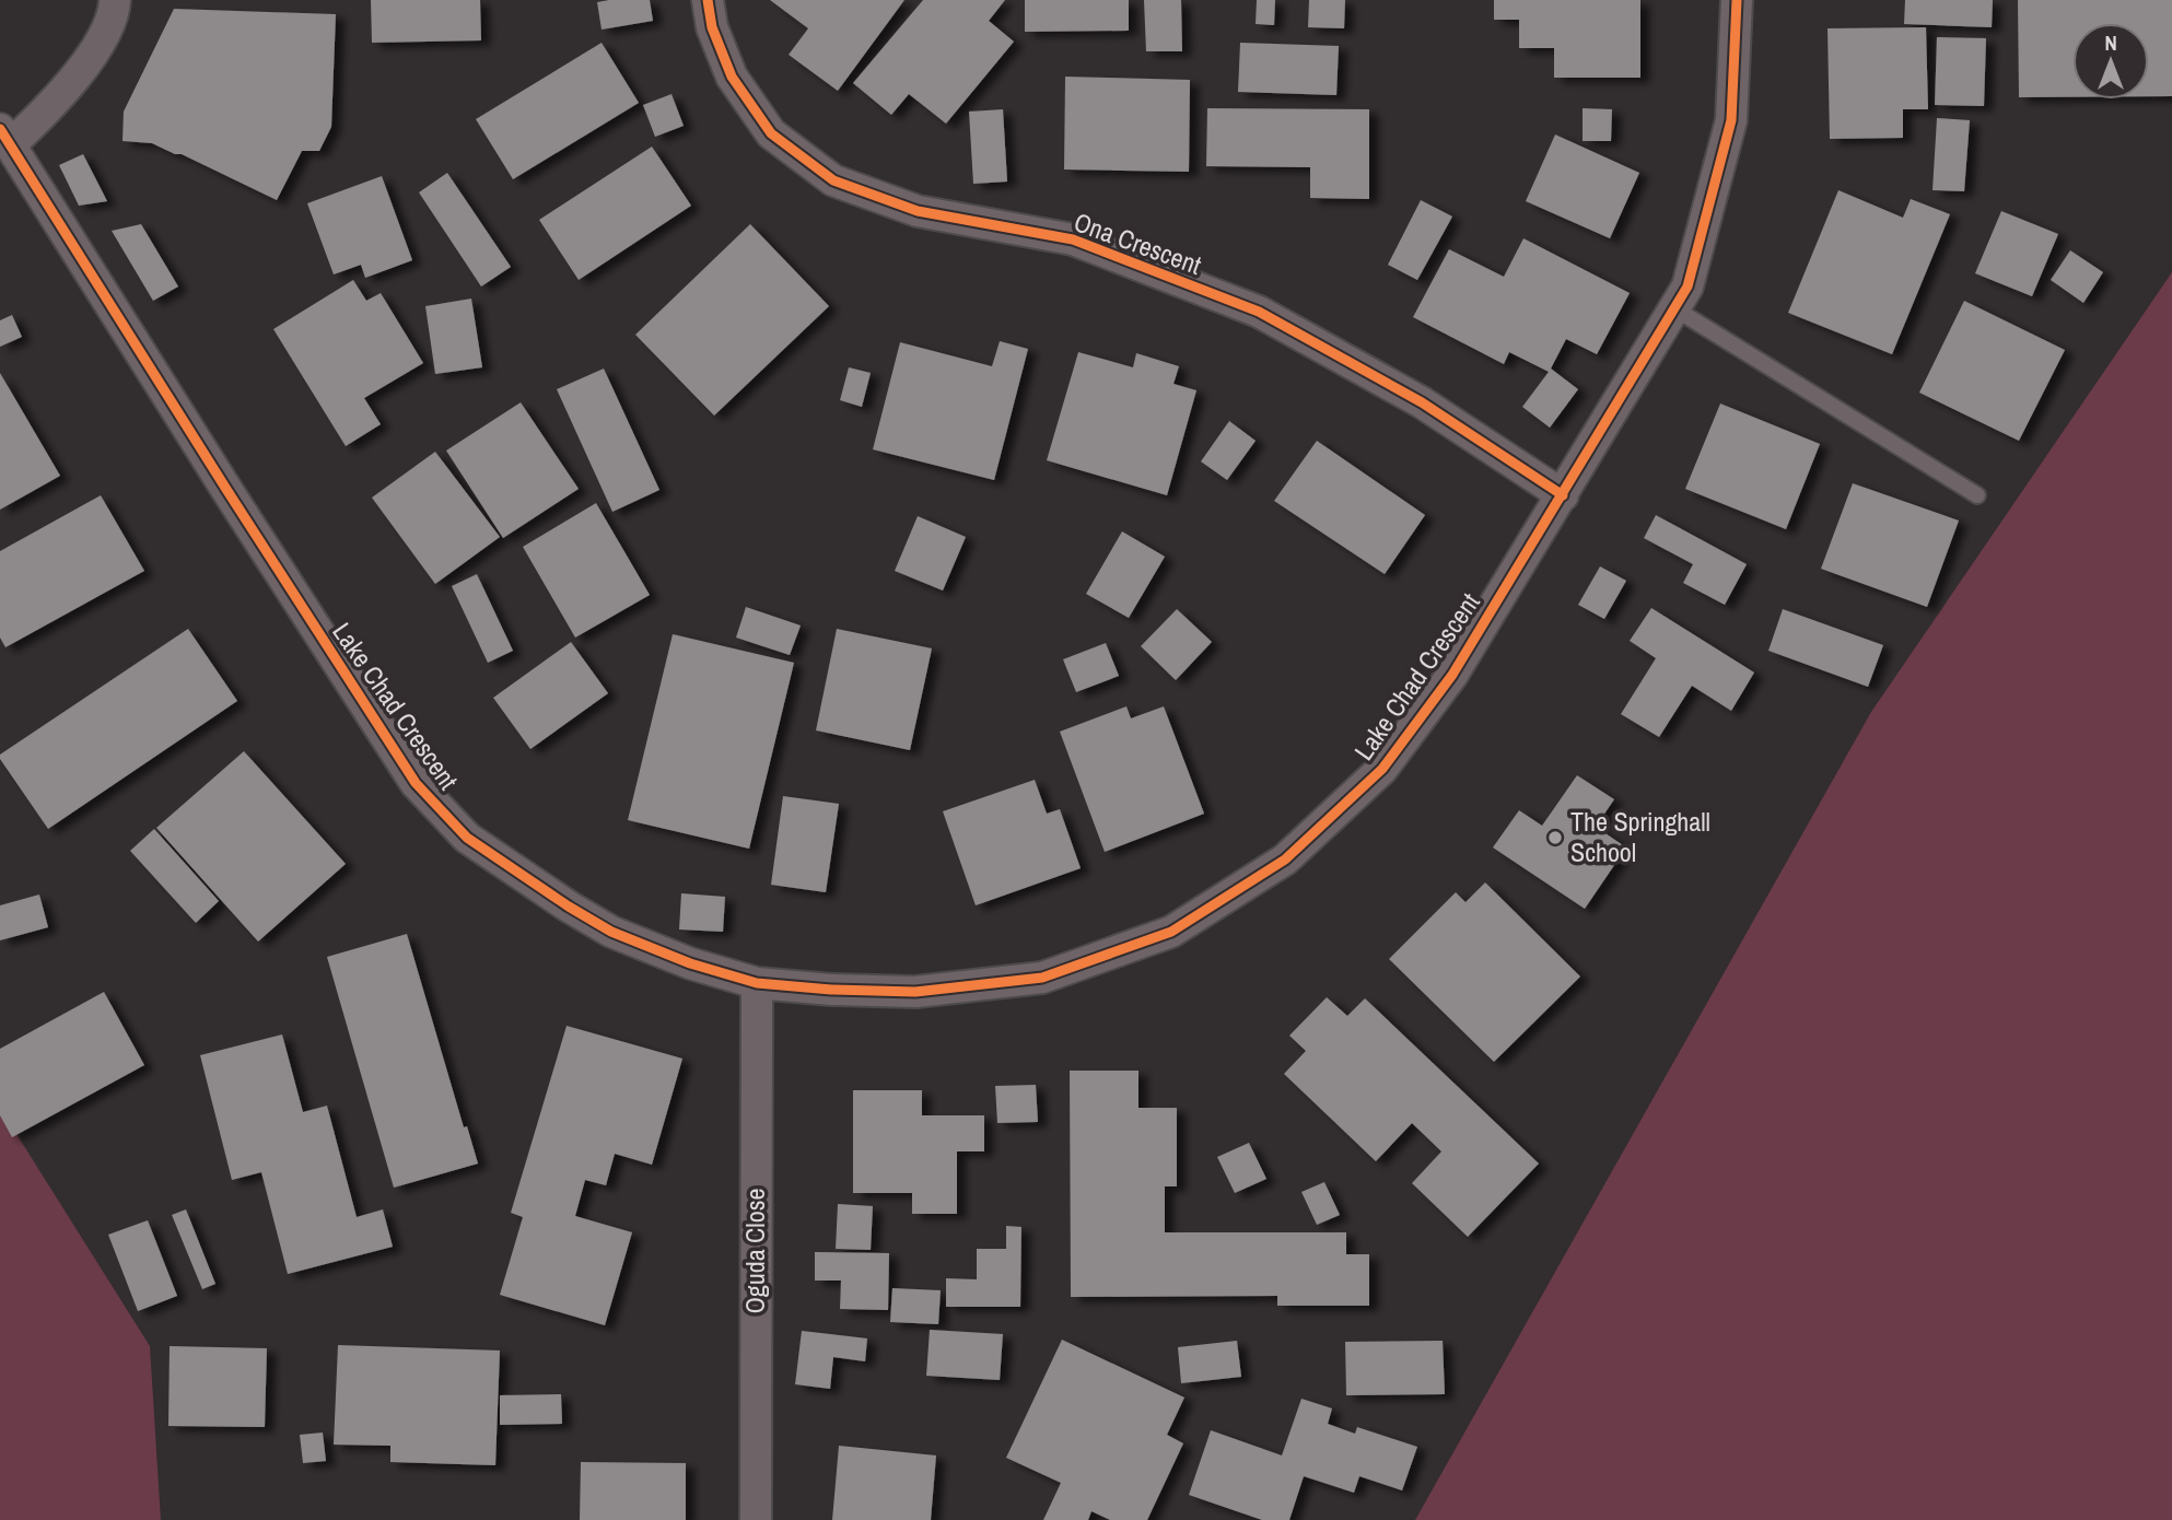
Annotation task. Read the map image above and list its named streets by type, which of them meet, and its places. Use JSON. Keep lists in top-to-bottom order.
{
  "streets": {
    "street": ["Ona Crescent", "Lake Chad Crescent", "Oguda Close"]
  },
  "crossings": [
    ["Ona Crescent", "Lake Chad Crescent"],
    ["Lake Chad Crescent", "Oguda Close"]
  ],
  "places": ["The Springhall School"],
  "north": "top"
}
